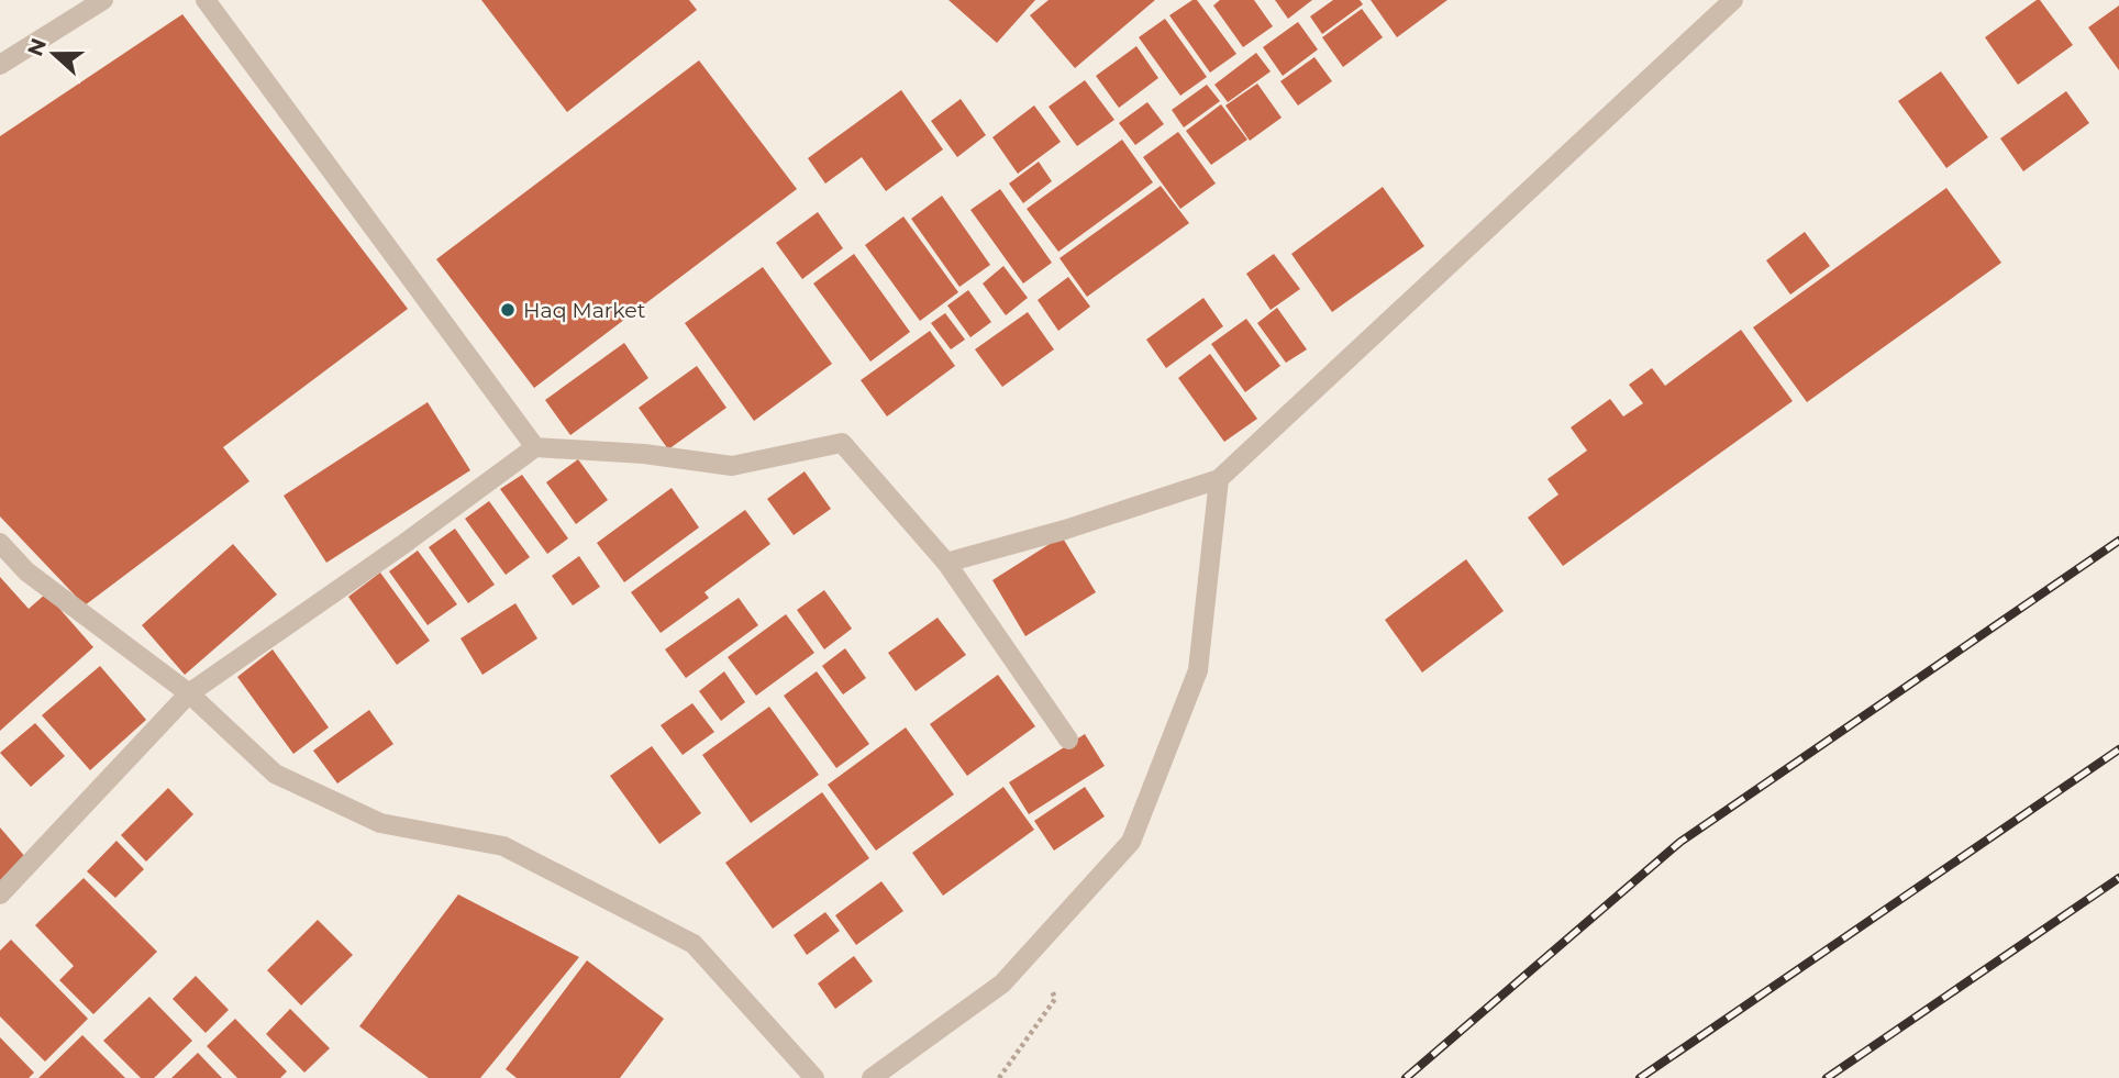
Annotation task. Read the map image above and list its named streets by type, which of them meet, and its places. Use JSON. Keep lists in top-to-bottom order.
{
  "places": ["Haq Market"],
  "north": "left"
}
